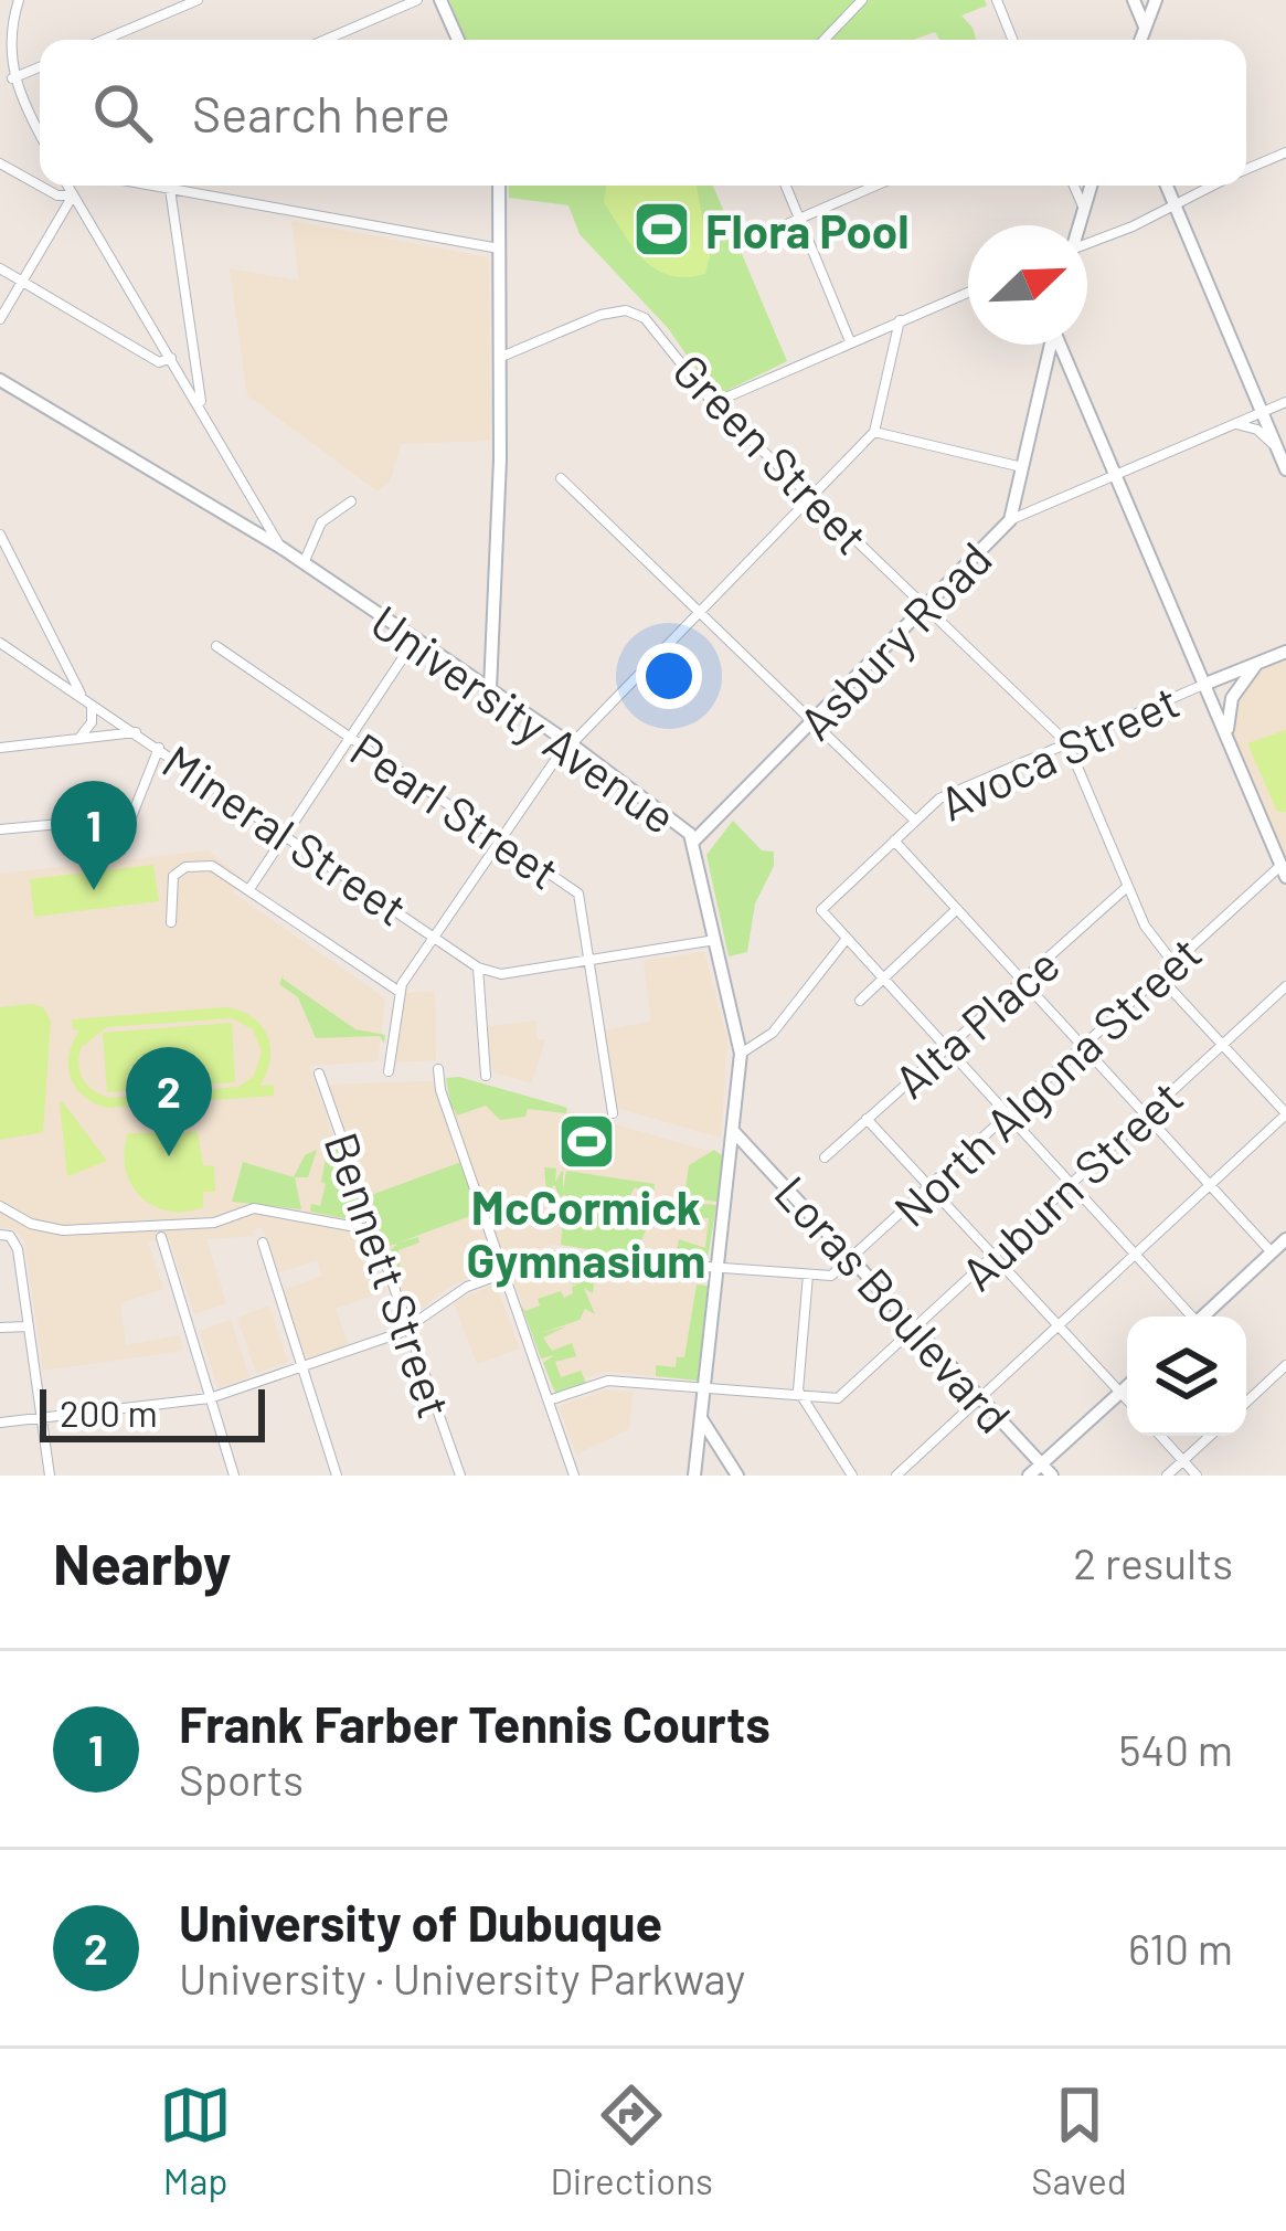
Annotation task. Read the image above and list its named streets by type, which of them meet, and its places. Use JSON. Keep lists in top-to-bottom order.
{
  "streets": {
    "main road": ["Asbury Road", "University Avenue", "Loras Boulevard"],
    "street": [
      "Green Street",
      "Avoca Street",
      "Pearl Street",
      "Mineral Street",
      "Alta Place",
      "North Algona Street",
      "Auburn Street",
      "Bennett Street"
    ]
  },
  "crossings": [
    ["Green Street", "Asbury Road"],
    ["Green Street", "Avoca Street"],
    ["Green Street", "Alta Place"],
    ["Green Street", "North Algona Street"],
    ["Asbury Road", "University Avenue"],
    ["University Avenue", "North Algona Street"],
    ["University Avenue", "Auburn Street"],
    ["University Avenue", "Loras Boulevard"],
    ["North Algona Street", "Bennett Street"],
    ["North Algona Street", "Loras Boulevard"],
    ["Auburn Street", "Loras Boulevard"]
  ],
  "places": {
    "sports": ["Flora Pool", "McCormick Gymnasium"]
  },
  "scale_bar": "200 m",
  "north": "top right",
  "page": {
    "search": "Search here",
    "pins": ["1", "2"],
    "scale": "200 m",
    "heading": ["Nearby", "2 results"],
    "list": [
      {
        "mark": "1",
        "name": "Frank Farber Tennis Courts",
        "note": "Sports",
        "value": "540 m"
      },
      {
        "mark": "2",
        "name": "University of Dubuque",
        "note": "University · University Parkway",
        "value": "610 m"
      }
    ],
    "nav": ["Map", "Directions", "Saved"]
  }
}
